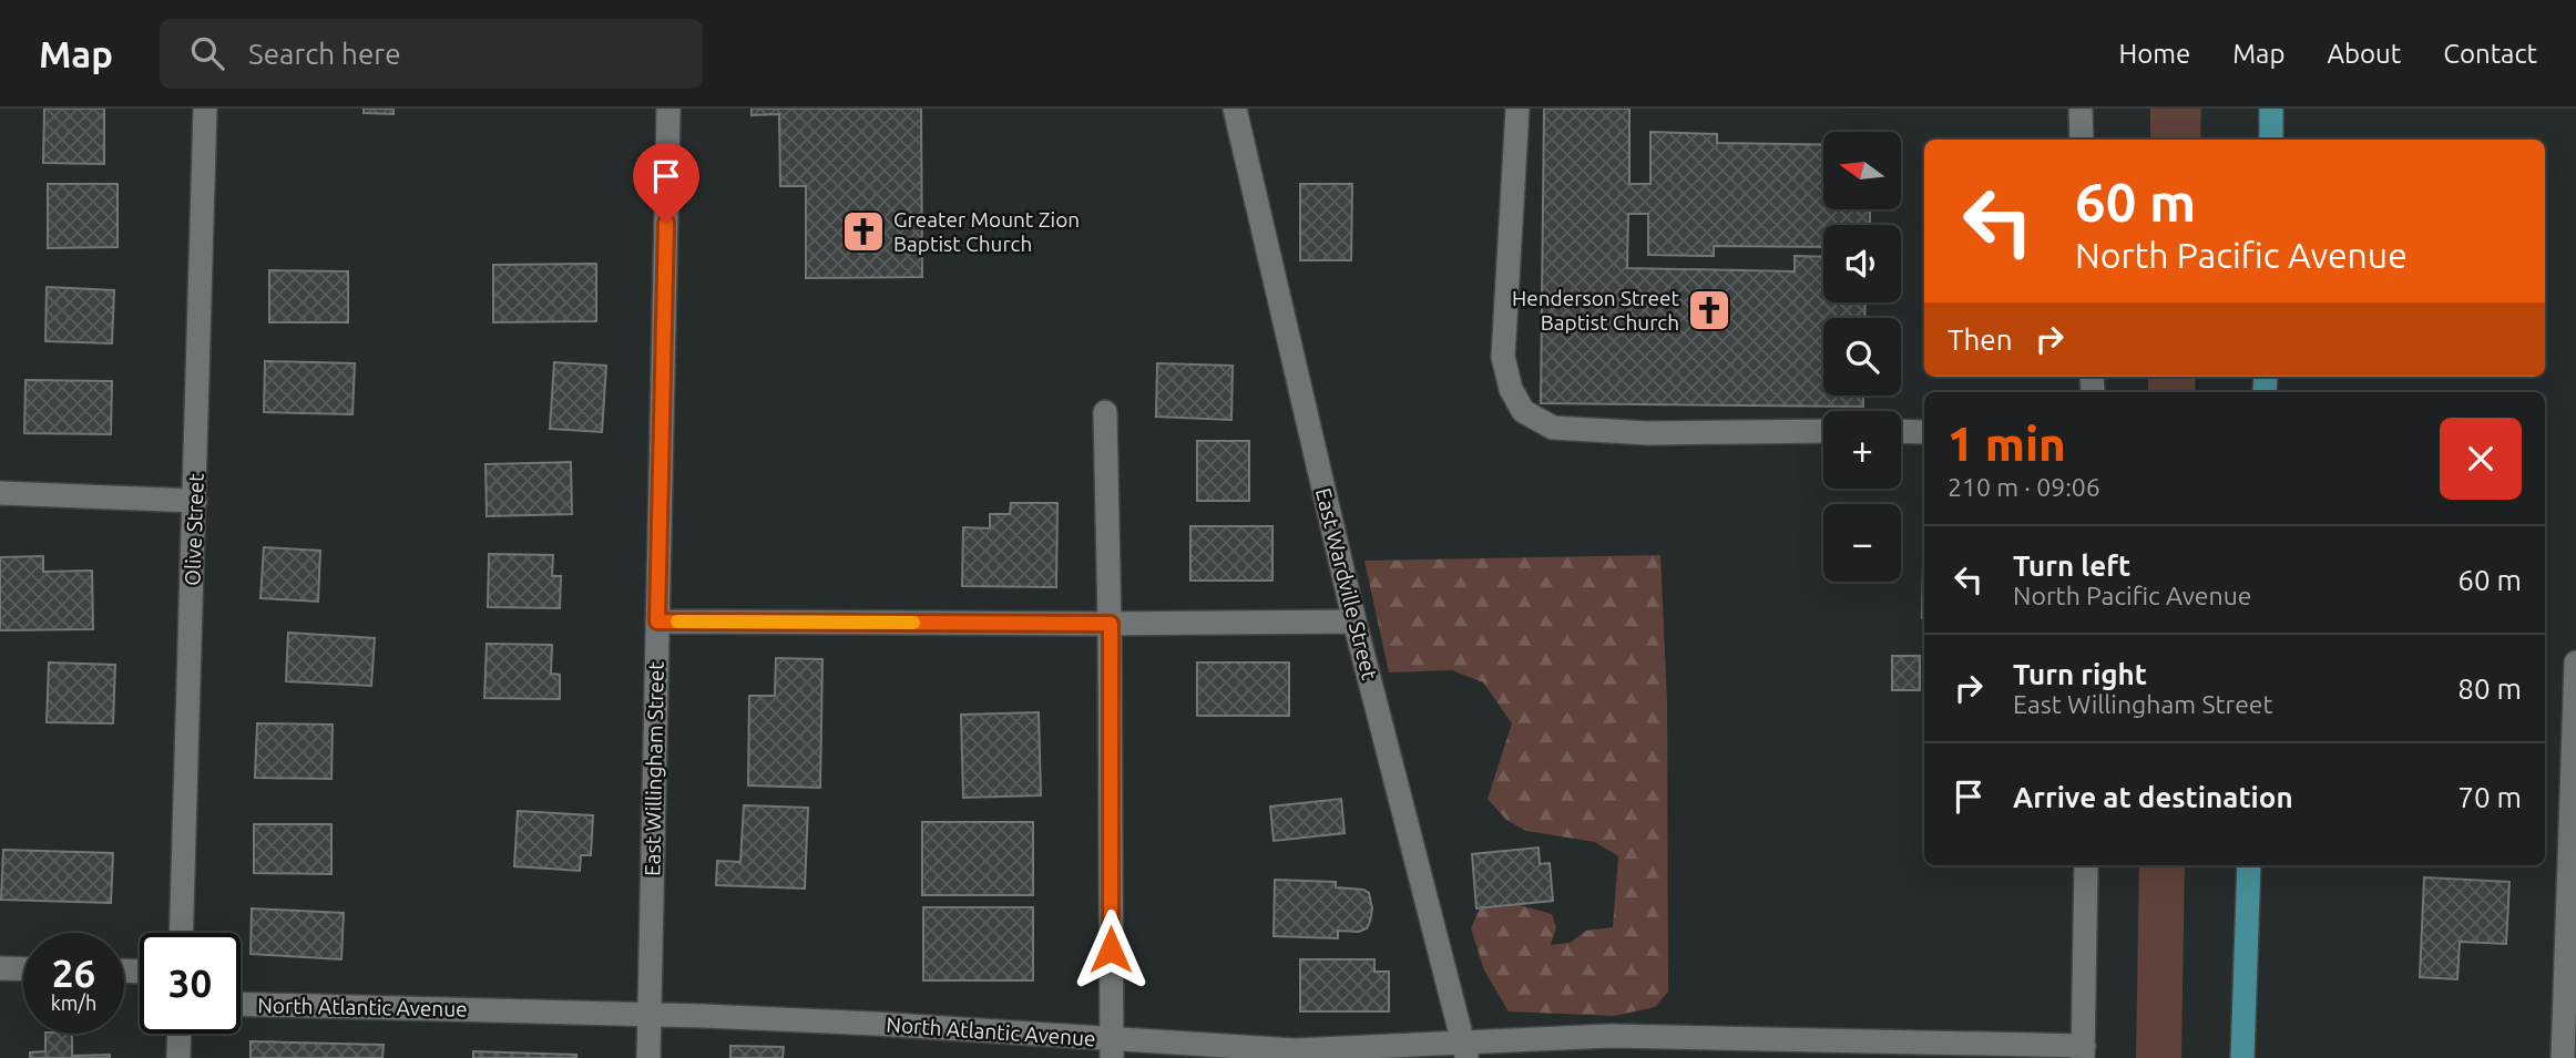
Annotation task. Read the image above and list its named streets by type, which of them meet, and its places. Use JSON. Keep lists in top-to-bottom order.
{
  "streets": {
    "street": [
      "Olive Street",
      "East Wardville Street",
      "East Willingham Street",
      "North Atlantic Avenue"
    ]
  },
  "crossings": [
    ["East Wardville Street", "North Atlantic Avenue"],
    ["East Willingham Street", "North Atlantic Avenue"]
  ],
  "places": {
    "church": ["Greater Mount Zion Baptist Church", "Henderson Street Baptist Church"]
  },
  "north": "left",
  "page": {
    "header": "Map",
    "search": "Search here",
    "nav": [
      "Home",
      "Map",
      "About",
      "Contact"
    ],
    "map_buttons": ["+", "−"],
    "turn": ["60 m", "North Pacific Avenue"],
    "then": "Then",
    "heading": ["1 min", "210 m · 09:06"],
    "list": [
      {
        "name": "Turn left",
        "note": "North Pacific Avenue",
        "value": "60 m"
      },
      {
        "name": "Turn right",
        "note": "East Willingham Street",
        "value": "80 m"
      },
      {
        "name": "Arrive at destination",
        "value": "70 m"
      }
    ],
    "speed": "26 km/h",
    "limit": "30"
  }
}
